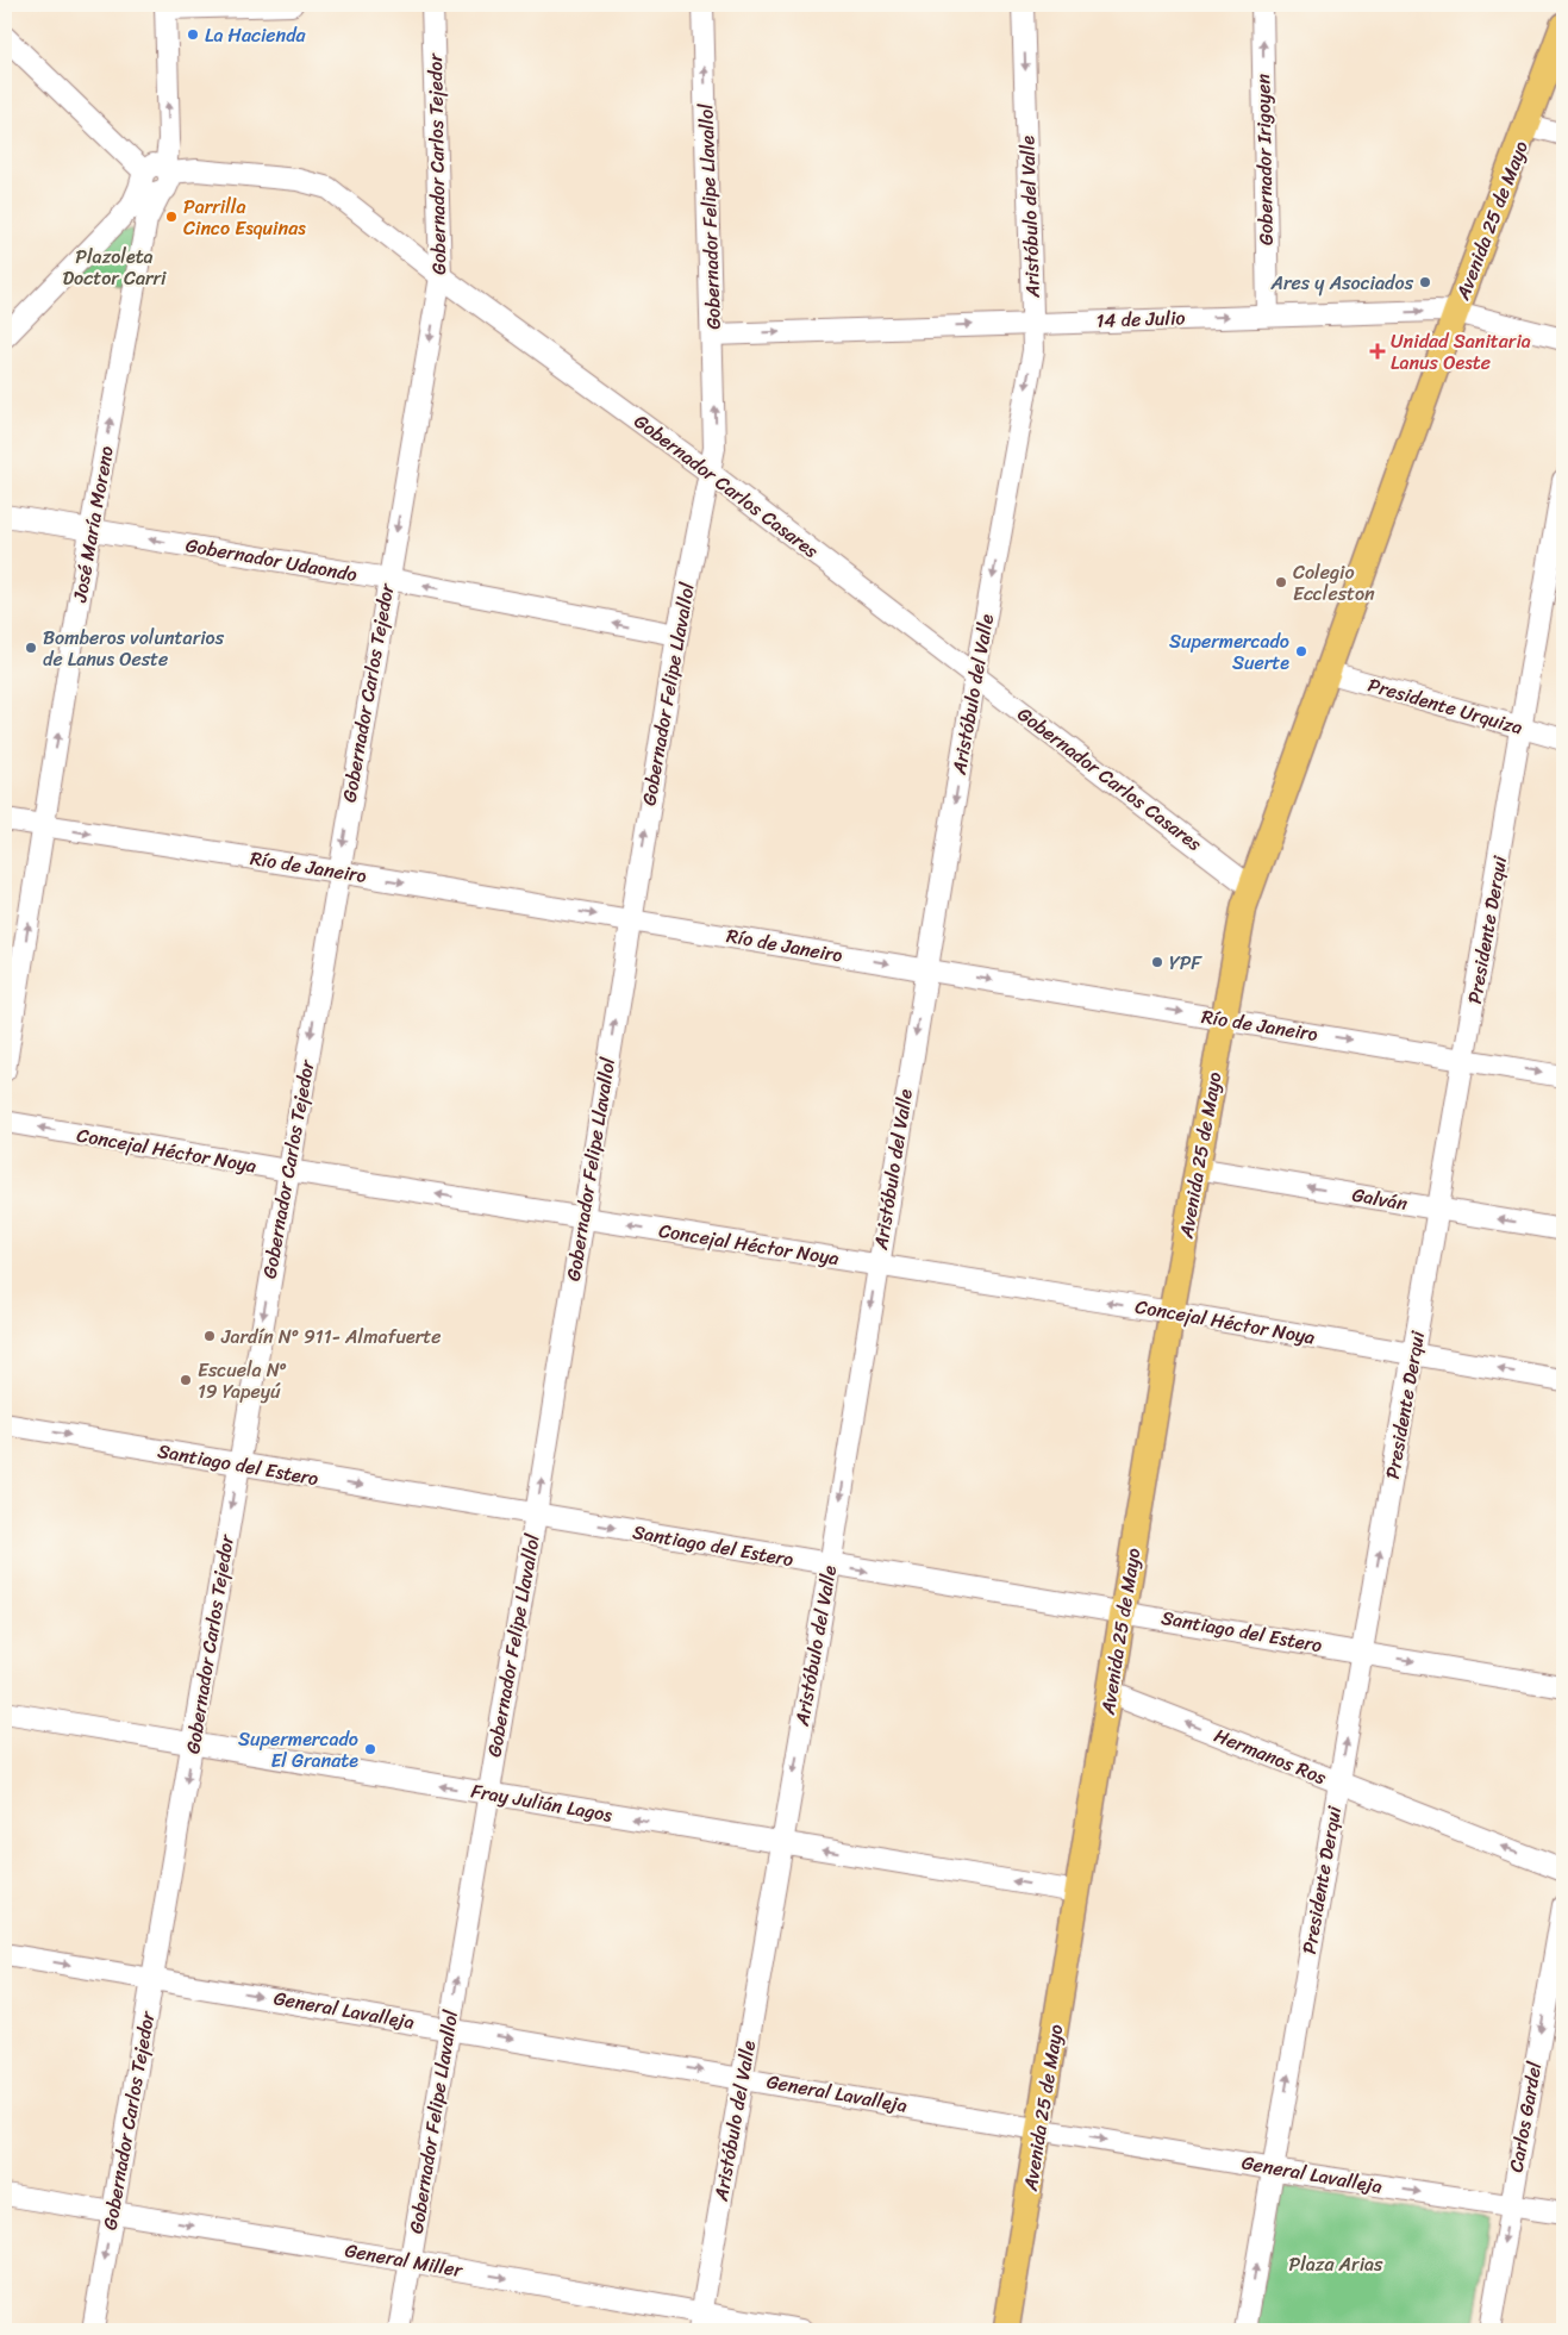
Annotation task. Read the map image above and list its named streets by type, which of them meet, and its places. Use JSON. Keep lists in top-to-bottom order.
{
  "streets": {
    "main road": ["Avenida 25 de Mayo"],
    "street": [
      "Gobernador Irigoyen",
      "Gobernador Carlos Tejedor",
      "Gobernador Felipe Llavallol",
      "Aristóbulo del Valle",
      "14 de Julio",
      "Gobernador Carlos Casares",
      "José María Moreno",
      "Gobernador Udaondo",
      "Presidente Urquiza",
      "Río de Janeiro",
      "Presidente Derqui",
      "Concejal Héctor Noya",
      "Galván",
      "Santiago del Estero",
      "Hermanos Ros",
      "Fray Julián Lagos",
      "General Lavalleja",
      "Carlos Gardel",
      "General Miller"
    ]
  },
  "crossings": [
    ["Gobernador Irigoyen", "14 de Julio"],
    ["Gobernador Carlos Tejedor", "Gobernador Carlos Casares"],
    ["Gobernador Carlos Tejedor", "Gobernador Udaondo"],
    ["Gobernador Carlos Tejedor", "Río de Janeiro"],
    ["Gobernador Carlos Tejedor", "Concejal Héctor Noya"],
    ["Gobernador Carlos Tejedor", "Santiago del Estero"],
    ["Gobernador Carlos Tejedor", "Fray Julián Lagos"],
    ["Gobernador Carlos Tejedor", "General Lavalleja"],
    ["Gobernador Carlos Tejedor", "General Miller"],
    ["Gobernador Felipe Llavallol", "14 de Julio"],
    ["Gobernador Felipe Llavallol", "Gobernador Carlos Casares"],
    ["Gobernador Felipe Llavallol", "Gobernador Udaondo"],
    ["Gobernador Felipe Llavallol", "Río de Janeiro"],
    ["Gobernador Felipe Llavallol", "Concejal Héctor Noya"],
    ["Gobernador Felipe Llavallol", "Santiago del Estero"],
    ["Gobernador Felipe Llavallol", "Fray Julián Lagos"],
    ["Gobernador Felipe Llavallol", "General Lavalleja"],
    ["Gobernador Felipe Llavallol", "General Miller"],
    ["Aristóbulo del Valle", "14 de Julio"],
    ["Aristóbulo del Valle", "Gobernador Carlos Casares"],
    ["Aristóbulo del Valle", "Río de Janeiro"],
    ["Aristóbulo del Valle", "Concejal Héctor Noya"],
    ["Aristóbulo del Valle", "Santiago del Estero"],
    ["Aristóbulo del Valle", "Fray Julián Lagos"],
    ["Aristóbulo del Valle", "General Lavalleja"],
    ["Aristóbulo del Valle", "General Miller"],
    ["Avenida 25 de Mayo", "14 de Julio"],
    ["Avenida 25 de Mayo", "Gobernador Carlos Casares"],
    ["Avenida 25 de Mayo", "Presidente Urquiza"],
    ["Avenida 25 de Mayo", "Río de Janeiro"],
    ["Avenida 25 de Mayo", "Concejal Héctor Noya"],
    ["Avenida 25 de Mayo", "Galván"],
    ["Avenida 25 de Mayo", "Santiago del Estero"],
    ["Avenida 25 de Mayo", "Hermanos Ros"],
    ["Avenida 25 de Mayo", "Fray Julián Lagos"],
    ["Avenida 25 de Mayo", "General Lavalleja"],
    ["Gobernador Carlos Casares", "José María Moreno"],
    ["José María Moreno", "Gobernador Udaondo"],
    ["José María Moreno", "Río de Janeiro"],
    ["Presidente Urquiza", "Presidente Derqui"],
    ["Río de Janeiro", "Presidente Derqui"],
    ["Presidente Derqui", "Concejal Héctor Noya"],
    ["Presidente Derqui", "Galván"],
    ["Presidente Derqui", "Santiago del Estero"],
    ["Presidente Derqui", "Hermanos Ros"],
    ["Presidente Derqui", "General Lavalleja"],
    ["General Lavalleja", "Carlos Gardel"]
  ],
  "one_way": [
    "Gobernador Irigoyen",
    "Gobernador Carlos Tejedor",
    "Gobernador Felipe Llavallol",
    "Aristóbulo del Valle",
    "14 de Julio",
    "José María Moreno",
    "Gobernador Udaondo",
    "Río de Janeiro",
    "Presidente Derqui",
    "Concejal Héctor Noya",
    "Galván",
    "Santiago del Estero",
    "Hermanos Ros",
    "Fray Julián Lagos",
    "General Lavalleja",
    "Carlos Gardel",
    "General Miller"
  ],
  "parks": ["Plazoleta Doctor Carri", "Plaza Arias"],
  "places": {
    "other": [
      "La Hacienda",
      "Parrilla Cinco Esquinas",
      "Ares y Asociados",
      "Colegio Eccleston",
      "Bomberos voluntarios de Lanus Oeste",
      "Supermercado Suerte",
      "YPF",
      "Jardín Nº 911- Almafuerte",
      "Escuela Nº 19 Yapeyú",
      "Supermercado El Granate"
    ],
    "health": ["Unidad Sanitaria Lanus Oeste"]
  }
}
